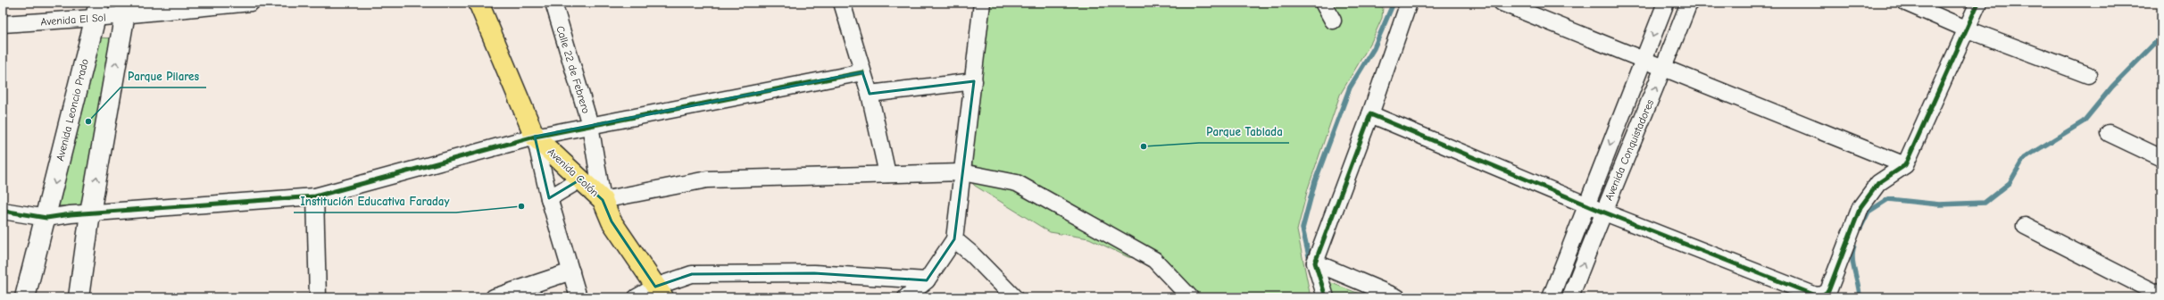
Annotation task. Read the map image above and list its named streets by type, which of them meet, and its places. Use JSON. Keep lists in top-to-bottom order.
{
  "streets": {
    "main road": ["Avenida Leoncio Prado", "Avenida Colón"],
    "street": ["Avenida El Sol", "Calle 22 de Febrero", "Avenida Conquistadores"]
  },
  "crossings": [
    ["Avenida El Sol", "Avenida Leoncio Prado"],
    ["Calle 22 de Febrero", "Avenida Colón"]
  ],
  "places": ["Parque Pilares", "Parque Tablada", "Institución Educativa Faraday"]
}
